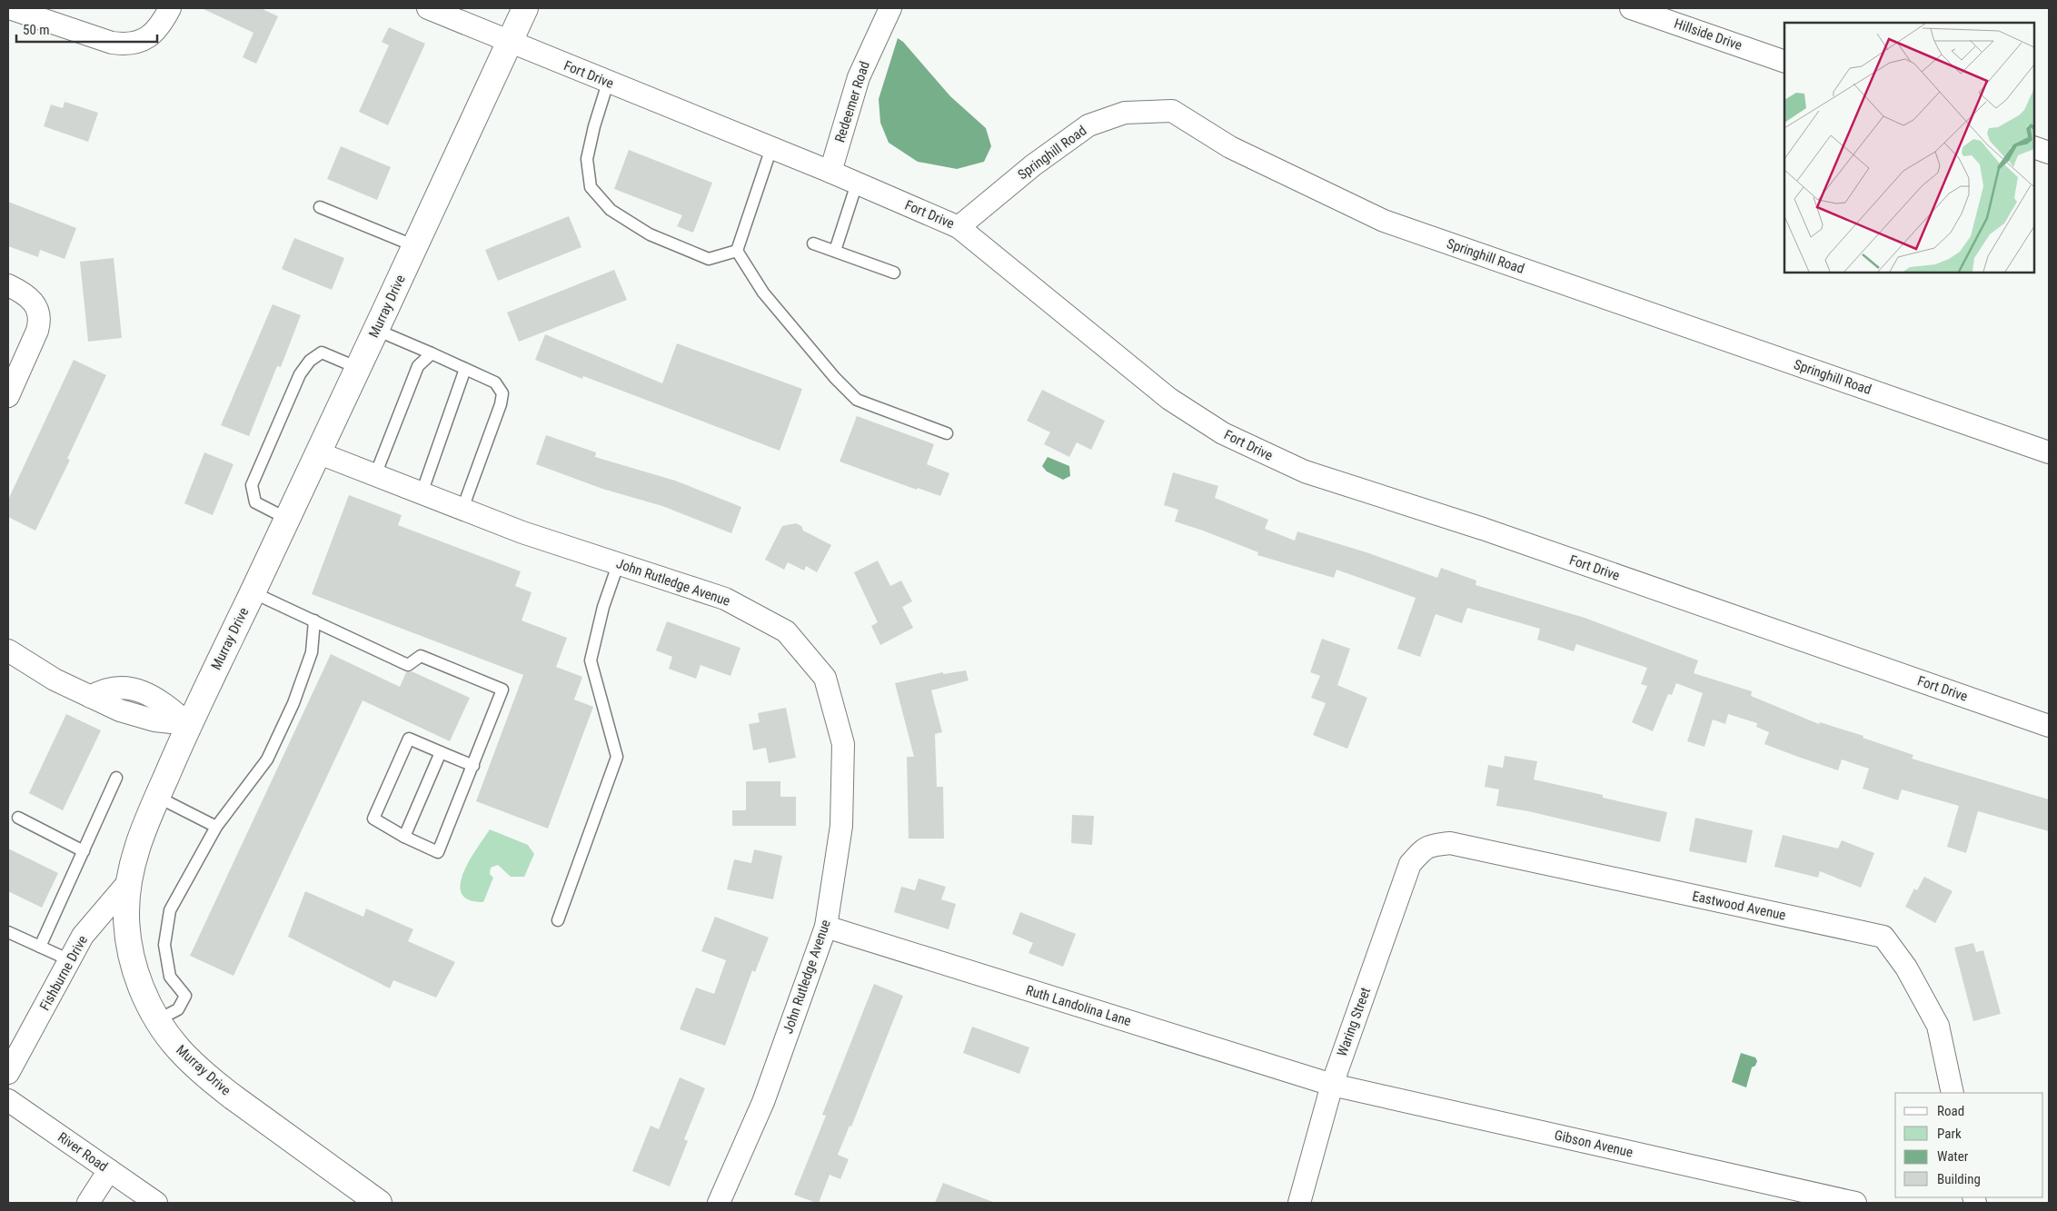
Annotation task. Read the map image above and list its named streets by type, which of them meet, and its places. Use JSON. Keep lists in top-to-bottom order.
{
  "streets": {
    "street": [
      "Hillside Drive",
      "Fort Drive",
      "Redeemer Road",
      "Springhill Road",
      "Murray Drive",
      "John Rutledge Avenue",
      "Eastwood Avenue",
      "Fishburne Drive",
      "Ruth Landolina Lane",
      "Waring Street",
      "Gibson Avenue",
      "River Road"
    ]
  },
  "crossings": [
    ["Fort Drive", "Redeemer Road"],
    ["Fort Drive", "Springhill Road"],
    ["Fort Drive", "Murray Drive"],
    ["Murray Drive", "John Rutledge Avenue"],
    ["Murray Drive", "Fishburne Drive"],
    ["John Rutledge Avenue", "Ruth Landolina Lane"],
    ["Eastwood Avenue", "Waring Street"],
    ["Ruth Landolina Lane", "Waring Street"],
    ["Ruth Landolina Lane", "Gibson Avenue"],
    ["Waring Street", "Gibson Avenue"]
  ],
  "legend": [
    "Road",
    "Park",
    "Water",
    "Building"
  ],
  "scale_bar": "50 m"
}
